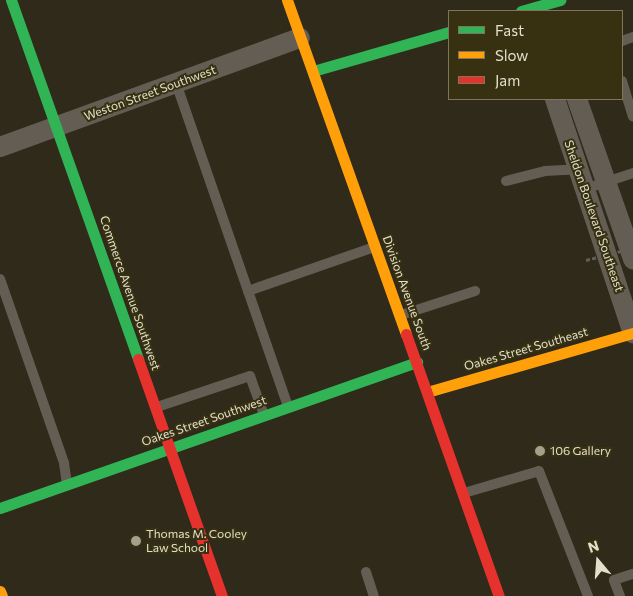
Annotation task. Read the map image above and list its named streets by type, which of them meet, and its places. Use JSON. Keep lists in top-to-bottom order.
{
  "streets": {
    "street": [
      "Weston Street Southwest",
      "Sheldon Boulevard Southeast",
      "Commerce Avenue Southwest",
      "Division Avenue South",
      "Oakes Street Southeast",
      "Oakes Street Southwest"
    ]
  },
  "crossings": [
    ["Weston Street Southwest", "Commerce Avenue Southwest"],
    ["Weston Street Southwest", "Division Avenue South"],
    ["Sheldon Boulevard Southeast", "Oakes Street Southeast"],
    ["Commerce Avenue Southwest", "Oakes Street Southwest"],
    ["Division Avenue South", "Oakes Street Southeast"],
    ["Division Avenue South", "Oakes Street Southwest"]
  ],
  "places": ["106 Gallery", "Thomas M. Cooley Law School"],
  "legend": ["Fast", "Slow", "Jam"],
  "north": "top"
}
